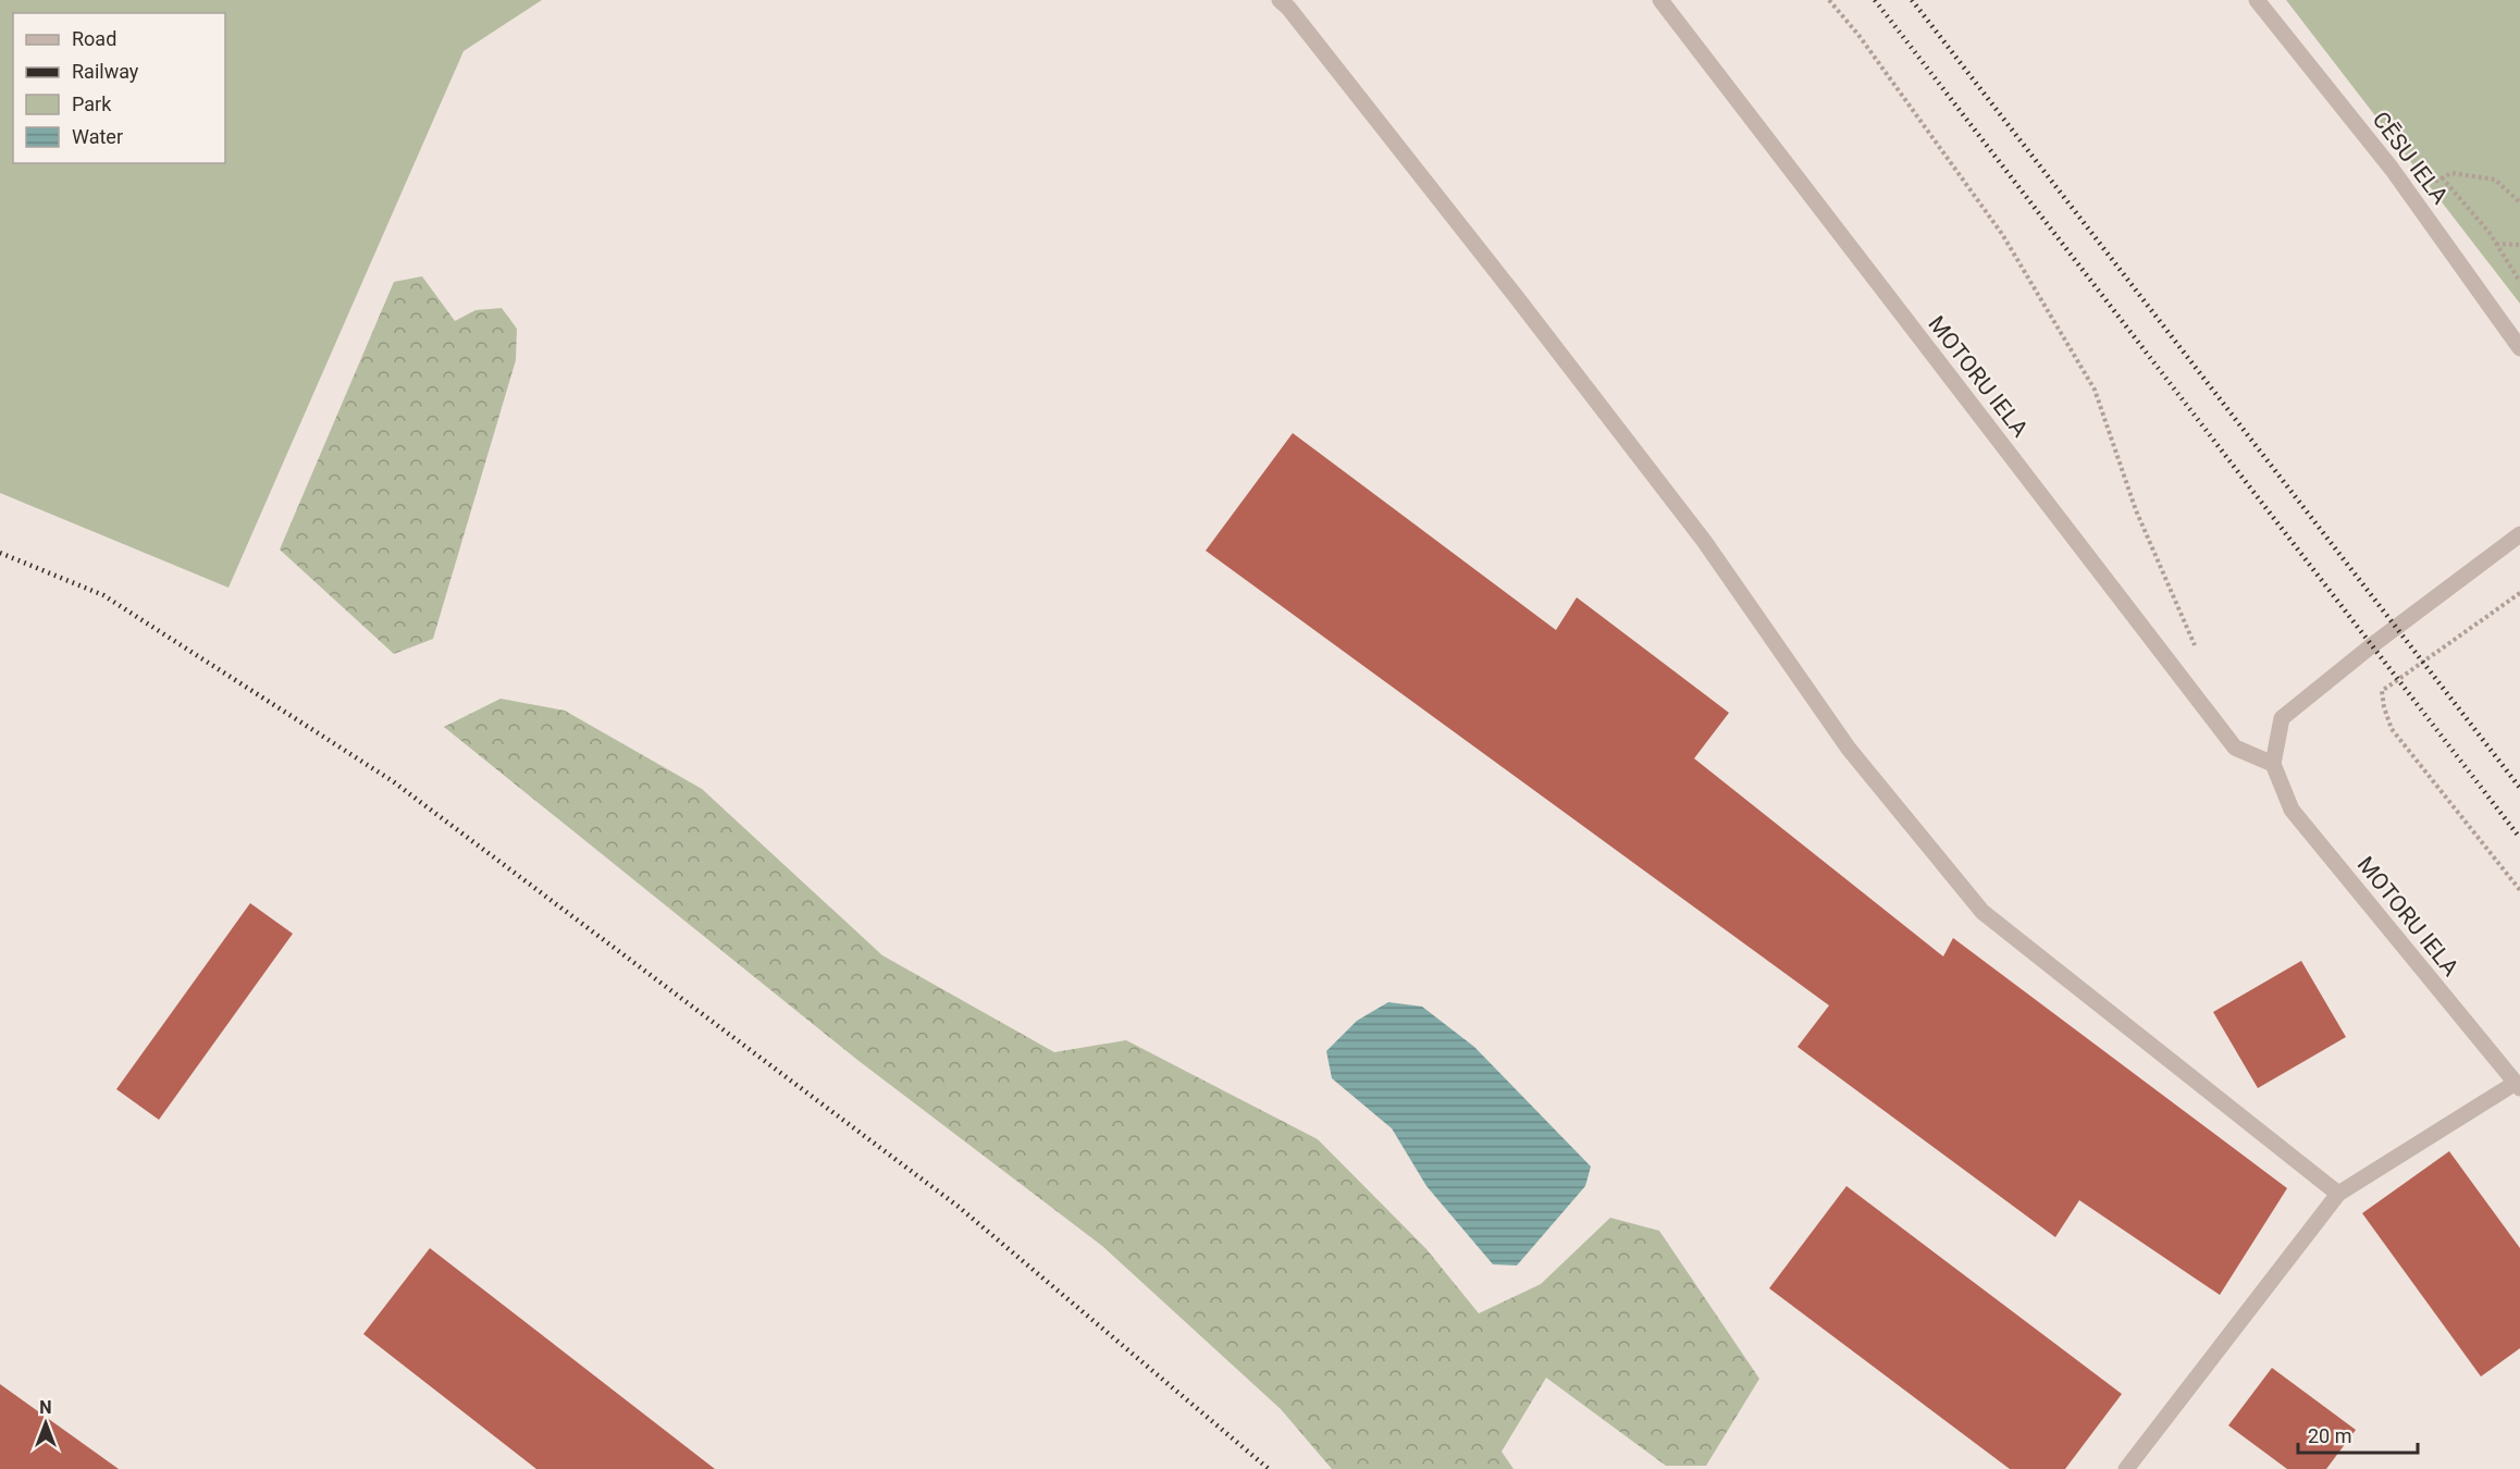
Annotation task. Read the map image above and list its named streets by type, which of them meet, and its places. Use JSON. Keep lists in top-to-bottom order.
{
  "streets": {
    "street": ["CĒSU IELA", "MOTORU IELA"]
  },
  "legend": [
    "Road",
    "Railway",
    "Park",
    "Water"
  ],
  "scale_bar": "20 m",
  "north": "top"
}
